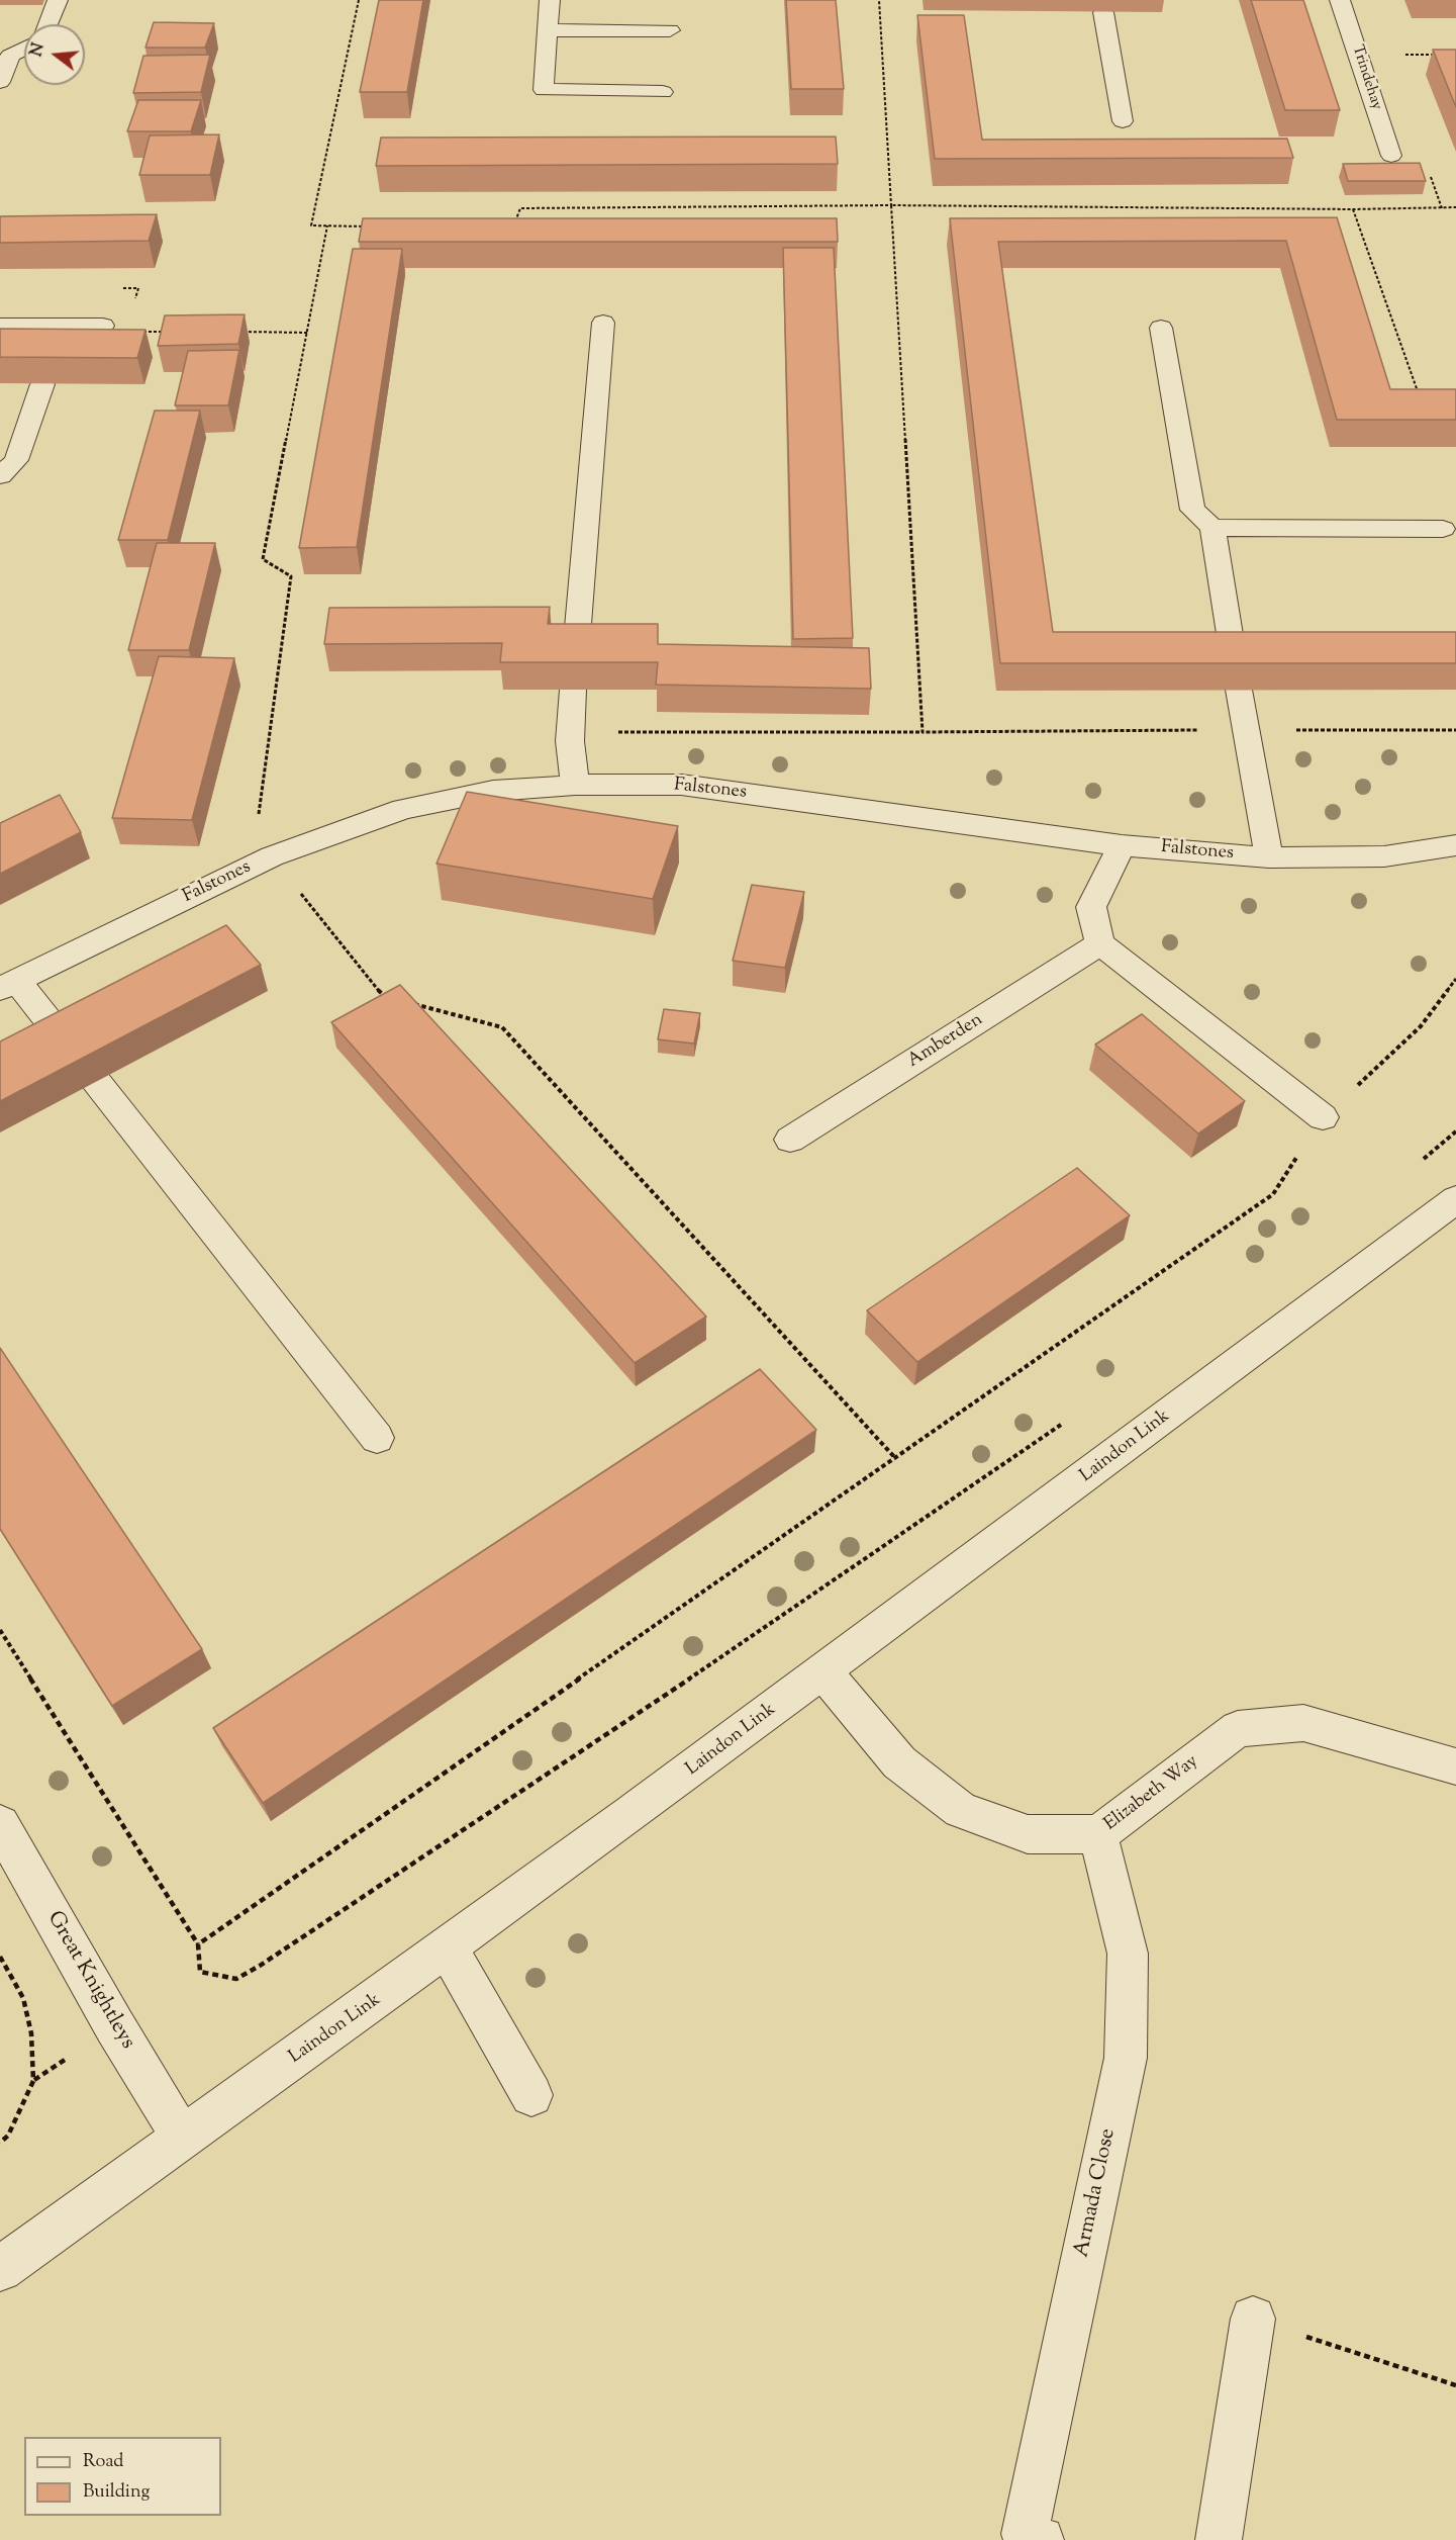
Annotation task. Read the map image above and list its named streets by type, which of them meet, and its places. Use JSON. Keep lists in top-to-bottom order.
{
  "streets": {
    "street": [
      "Trindehay",
      "Falstones",
      "Amberden",
      "Laindon Link",
      "Elizabeth Way",
      "Great Knightleys",
      "Armada Close"
    ]
  },
  "crossings": [
    ["Laindon Link", "Elizabeth Way"],
    ["Laindon Link", "Great Knightleys"],
    ["Elizabeth Way", "Armada Close"]
  ],
  "legend": ["Road", "Building"],
  "north": "left"
}
